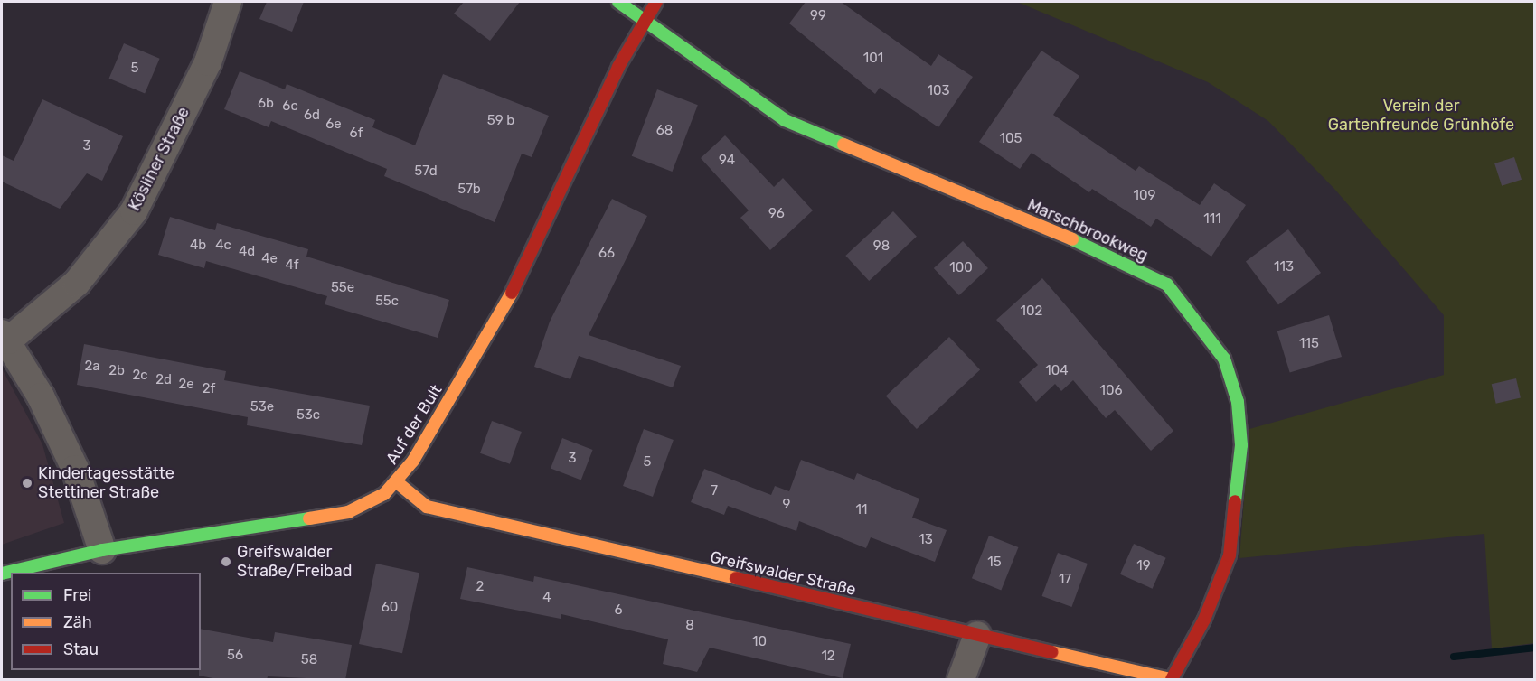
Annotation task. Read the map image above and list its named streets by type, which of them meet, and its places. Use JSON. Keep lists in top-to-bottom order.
{
  "streets": {
    "street": [
      "Kösliner Straße",
      "Marschbrookweg",
      "Auf der Bult",
      "Greifswalder Straße"
    ]
  },
  "crossings": [
    ["Marschbrookweg", "Auf der Bult"],
    ["Marschbrookweg", "Greifswalder Straße"],
    ["Auf der Bult", "Greifswalder Straße"]
  ],
  "parks": ["Verein der Gartenfreunde Grünhöfe"],
  "places": ["Kindertagesstätte Stettiner Straße", "Greifswalder Straße/Freibad"],
  "house_numbers": [
    "99",
    "101",
    "5",
    "103",
    "6b",
    "6c",
    "6d",
    "59 b",
    "6e",
    "68",
    "6f",
    "105",
    "3",
    "94",
    "57d",
    "57b",
    "109",
    "96",
    "111",
    "4b",
    "4c",
    "98",
    "4d",
    "66",
    "4e",
    "4f",
    "113",
    "100",
    "55e",
    "55c",
    "102",
    "115",
    "2a",
    "2b",
    "104",
    "2c",
    "2d",
    "2e",
    "2f",
    "106",
    "53e",
    "53c",
    "3",
    "5",
    "7",
    "9",
    "11",
    "13",
    "15",
    "19",
    "17",
    "2",
    "4",
    "60",
    "6",
    "8",
    "10",
    "56",
    "12",
    "58"
  ],
  "legend": ["Frei", "Zäh", "Stau"]
}
